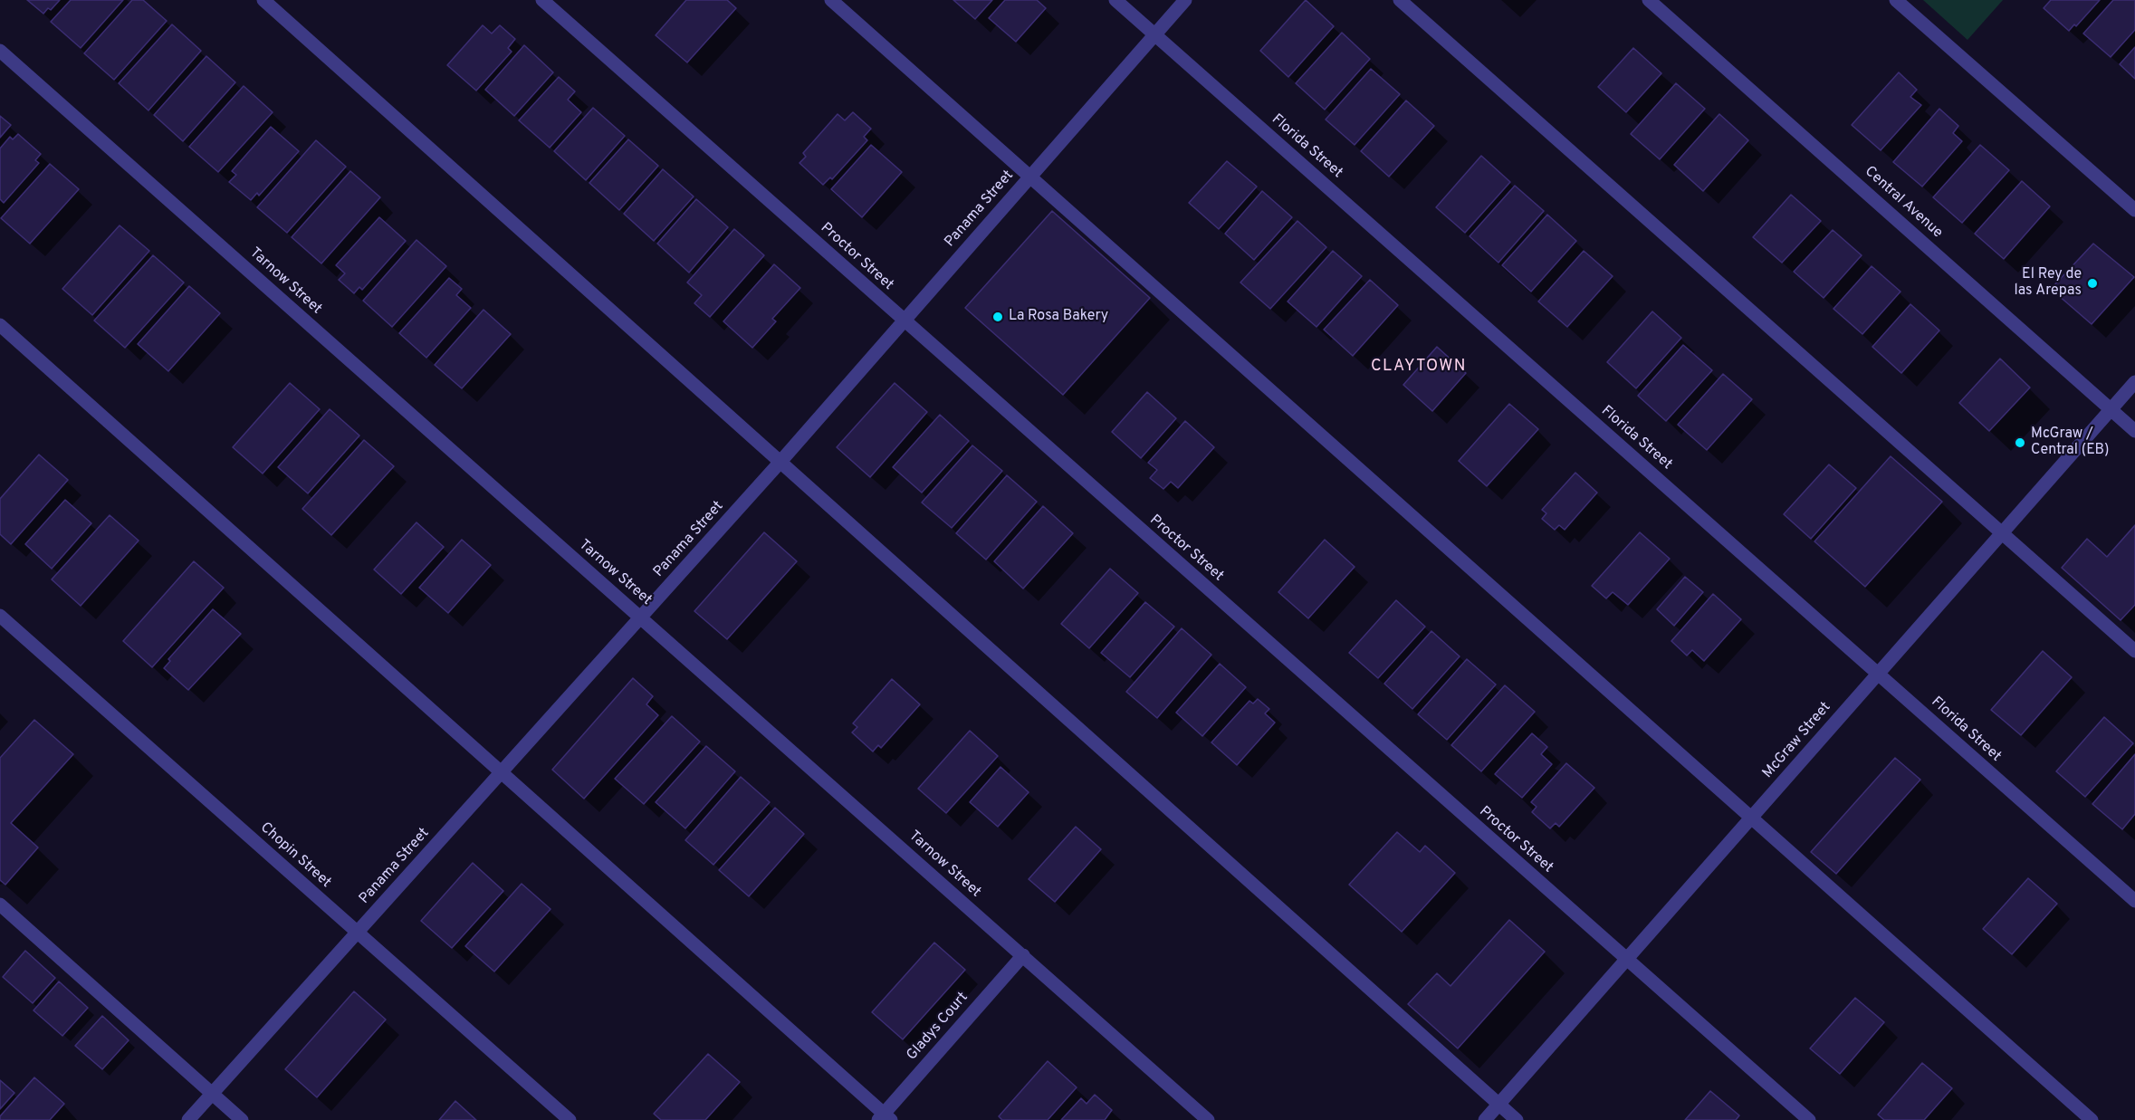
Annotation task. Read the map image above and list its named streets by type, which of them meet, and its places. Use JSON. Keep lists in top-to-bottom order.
{
  "streets": {
    "street": [
      "Florida Street",
      "Central Avenue",
      "Panama Street",
      "Proctor Street",
      "Tarnow Street",
      "McGraw Street",
      "Chopin Street",
      "Gladys Court"
    ]
  },
  "crossings": [
    ["Florida Street", "Panama Street"],
    ["Florida Street", "McGraw Street"],
    ["Central Avenue", "McGraw Street"],
    ["Panama Street", "Proctor Street"],
    ["Panama Street", "Tarnow Street"],
    ["Panama Street", "Chopin Street"],
    ["Proctor Street", "McGraw Street"],
    ["Tarnow Street", "Gladys Court"]
  ],
  "districts": ["CLAYTOWN"],
  "places": ["El Rey de las Arepas", "La Rosa Bakery", "McGraw / Central (EB)"]
}
